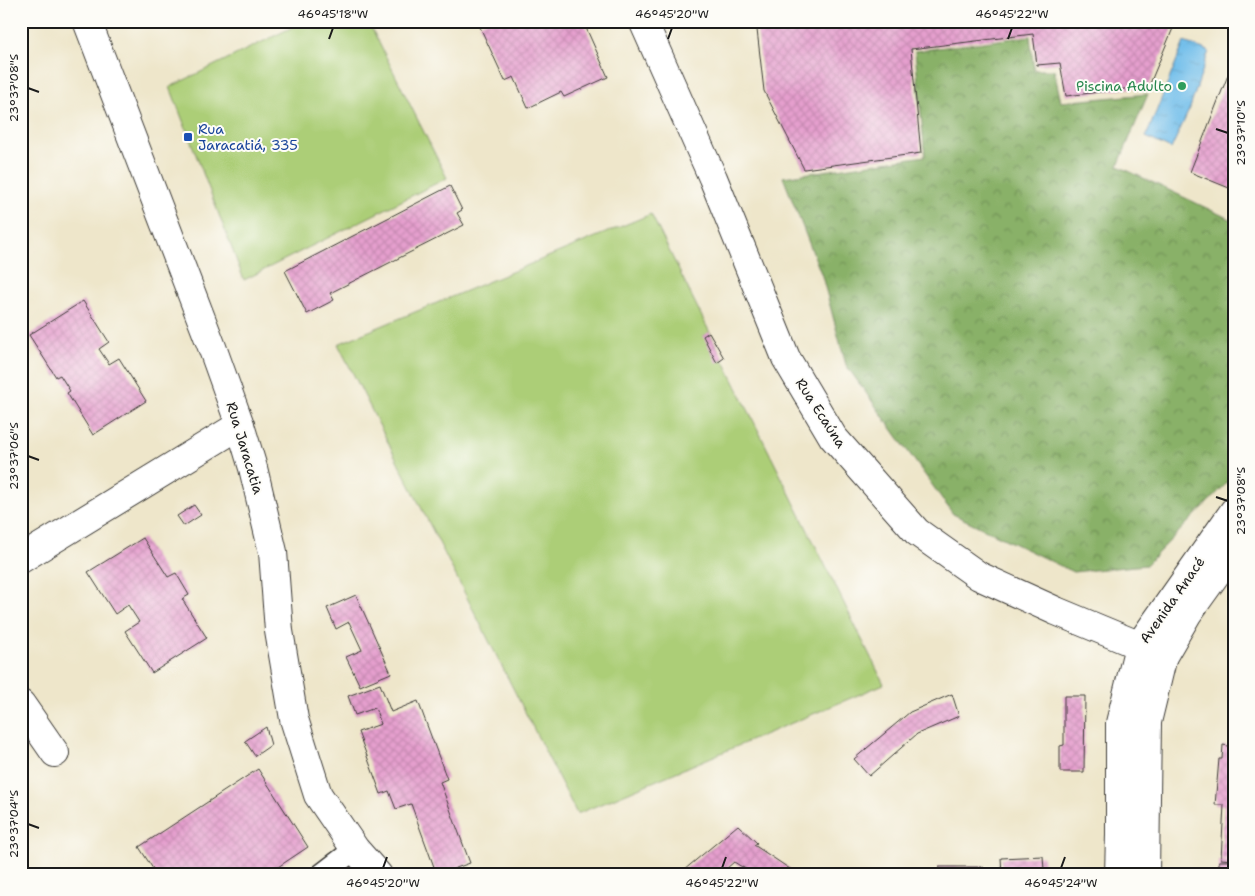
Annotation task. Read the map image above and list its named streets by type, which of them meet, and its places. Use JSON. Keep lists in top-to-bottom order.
{
  "streets": {
    "street": ["Rua Ecaúna", "Rua Jaracatia", "Avenida Anacé"]
  },
  "crossings": [
    ["Rua Ecaúna", "Avenida Anacé"]
  ],
  "places": {
    "other": ["Piscina Adulto"],
    "transit": ["Rua Jaracatiá, 335"]
  },
  "coordinates": [
    "46°45'18\"W",
    "46°45'20\"W",
    "46°45'22\"W",
    "23°37'08\"S",
    "23°37'10\"S",
    "23°37'06\"S",
    "23°37'04\"S",
    "46°45'24\"W"
  ]
}
